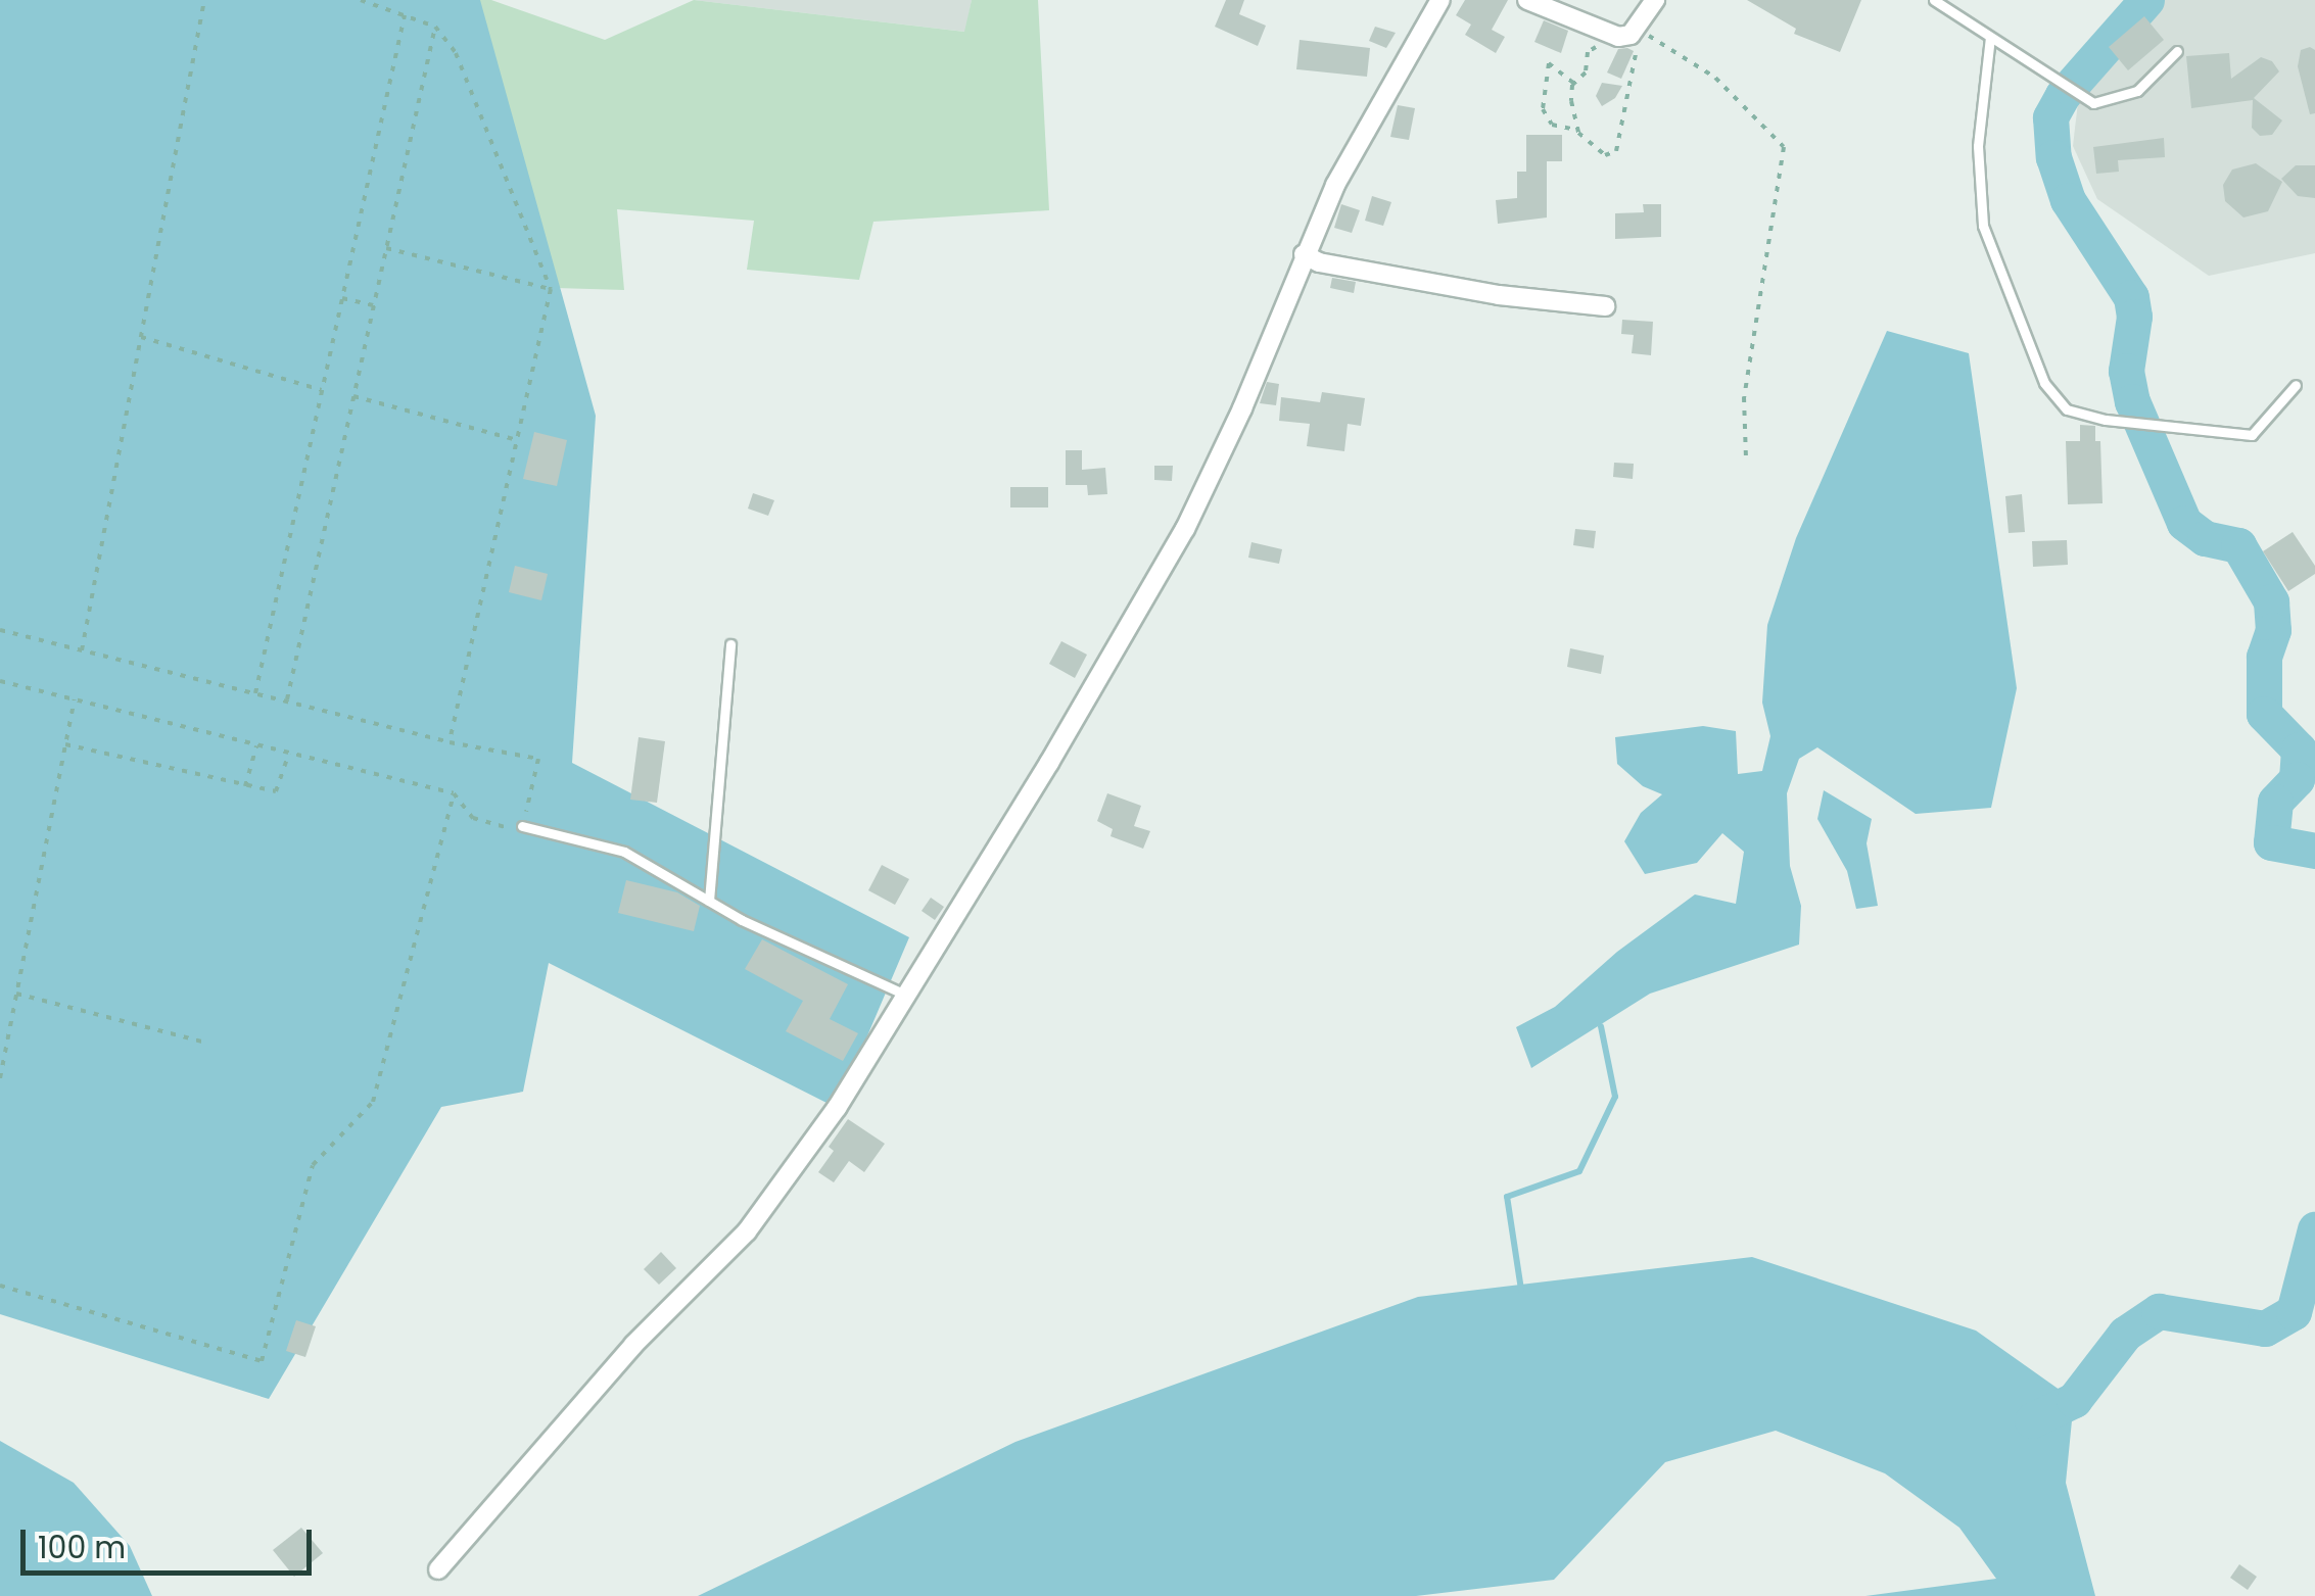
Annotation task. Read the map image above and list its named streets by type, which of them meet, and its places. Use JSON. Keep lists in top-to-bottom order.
{
  "scale_bar": "100 m"
}
